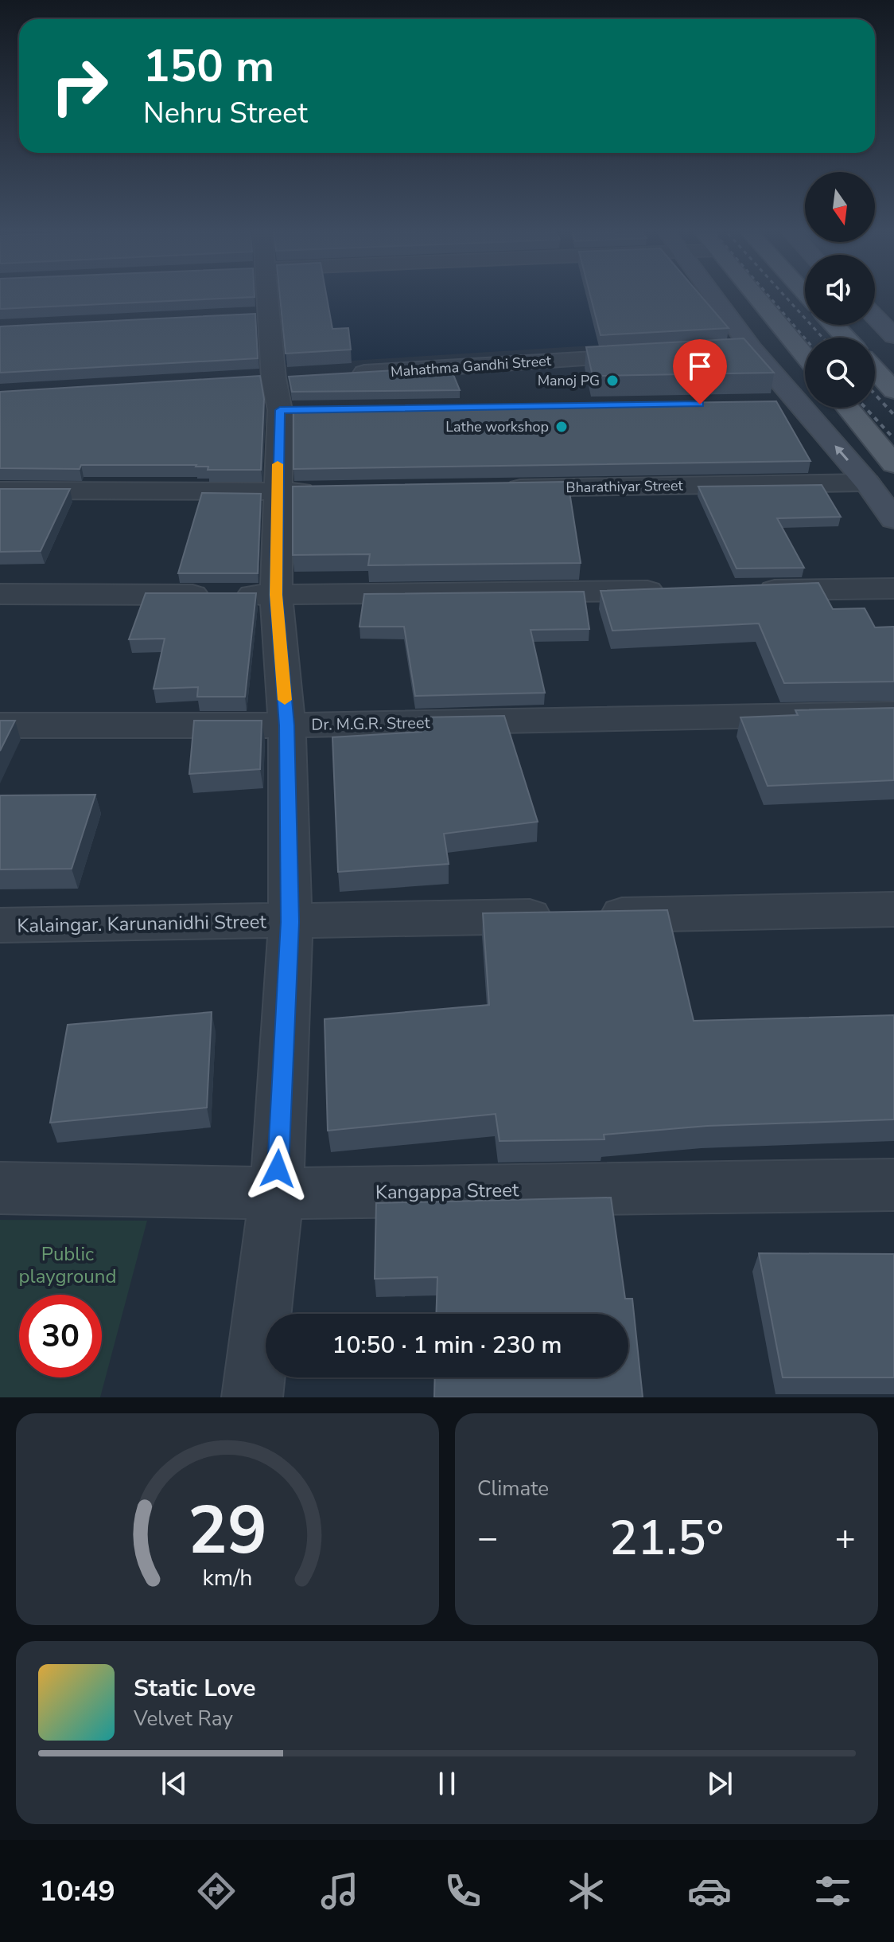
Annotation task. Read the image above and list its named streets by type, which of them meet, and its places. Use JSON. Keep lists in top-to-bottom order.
{
  "streets": {
    "street": [
      "Mahathma Gandhi Street",
      "Bharathiyar Street",
      "Dr. M.G.R. Street",
      "Kalaingar. Karunanidhi Street",
      "Kangappa Street"
    ]
  },
  "parks": ["Public playground"],
  "places": ["Manoj PG", "Lathe workshop"],
  "north": "bottom",
  "page": {
    "turn": ["150 m", "Nehru Street"],
    "limit": "30",
    "trip": "10:50 · 1 min · 230 m",
    "tile": "Climate",
    "heat": ["−", "21.5°", "+"],
    "song": ["Static Love", "Velvet Ray"],
    "tabs": "10:49",
    "gauge": ["29", "km/h"]
  }
}
